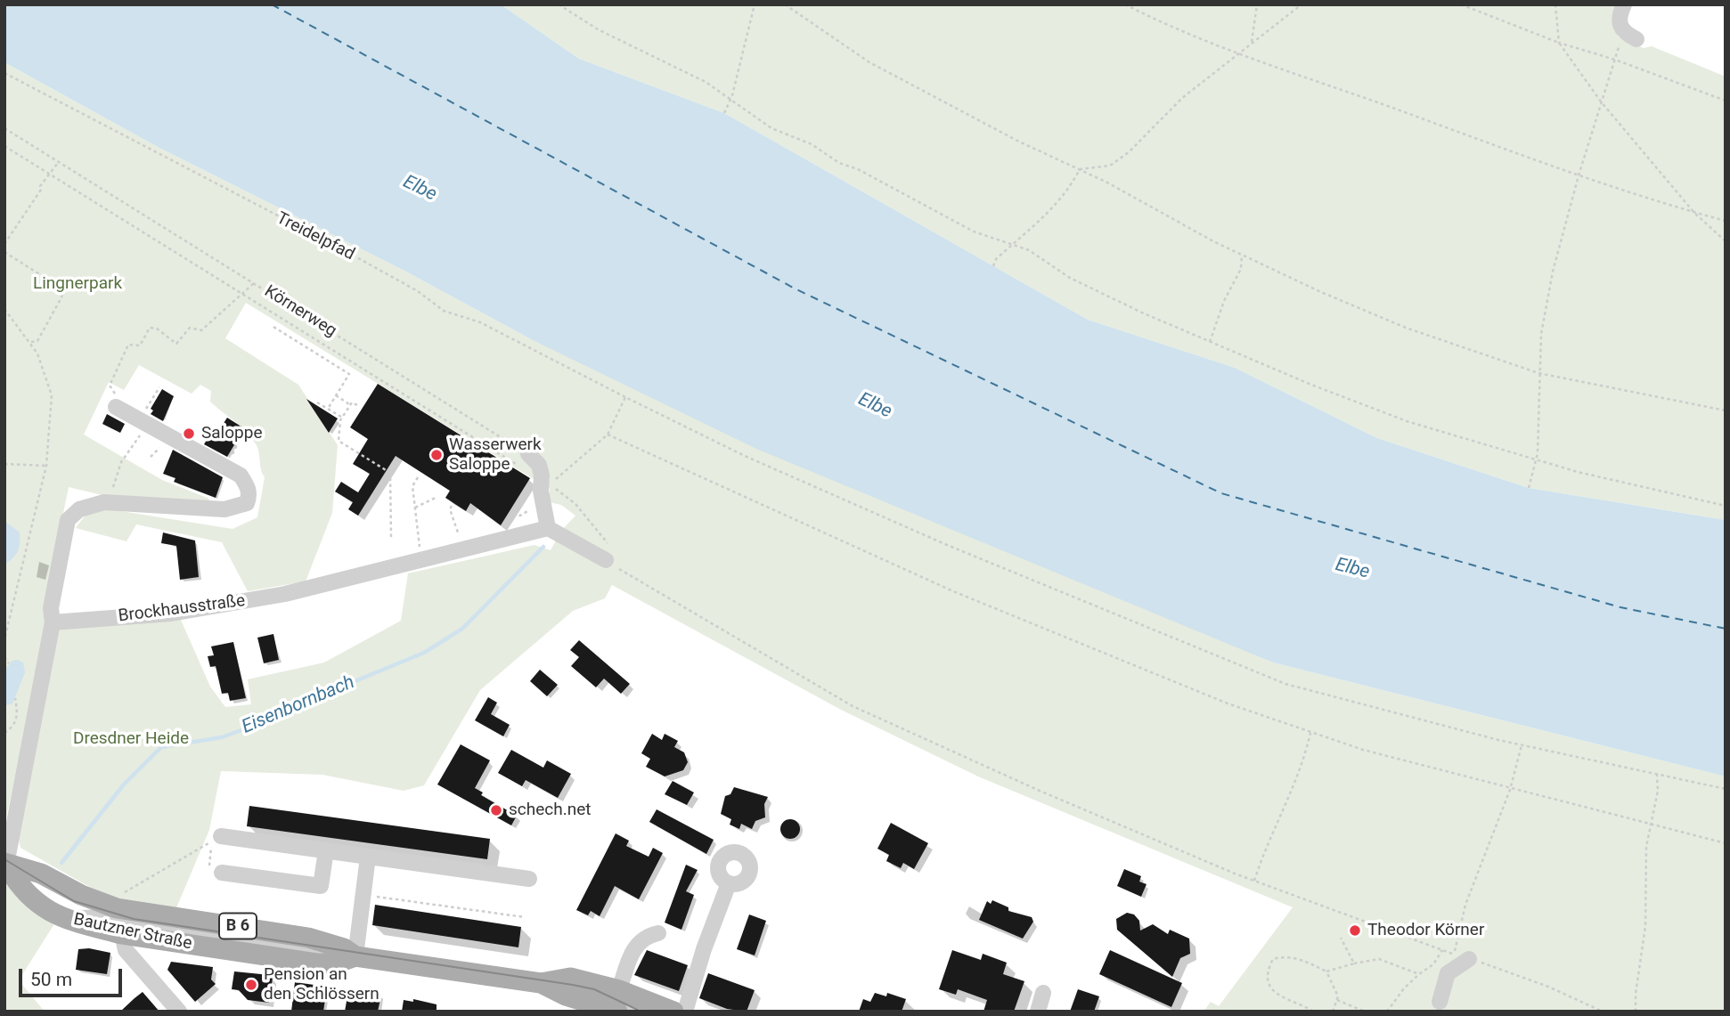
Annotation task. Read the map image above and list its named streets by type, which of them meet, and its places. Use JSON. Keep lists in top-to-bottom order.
{
  "streets": {
    "main road": ["B 6", "Bautzner Straße"],
    "street": ["Brockhausstraße"],
    "path": ["Treidelpfad", "Körnerweg"]
  },
  "water": ["Elbe", "Eisenbornbach"],
  "parks": ["Lingnerpark", "Dresdner Heide"],
  "places": [
    "Saloppe",
    "Wasserwerk Saloppe",
    "schech.net",
    "Theodor Körner",
    "Pension an den Schlössern"
  ],
  "scale_bar": "50 m"
}
